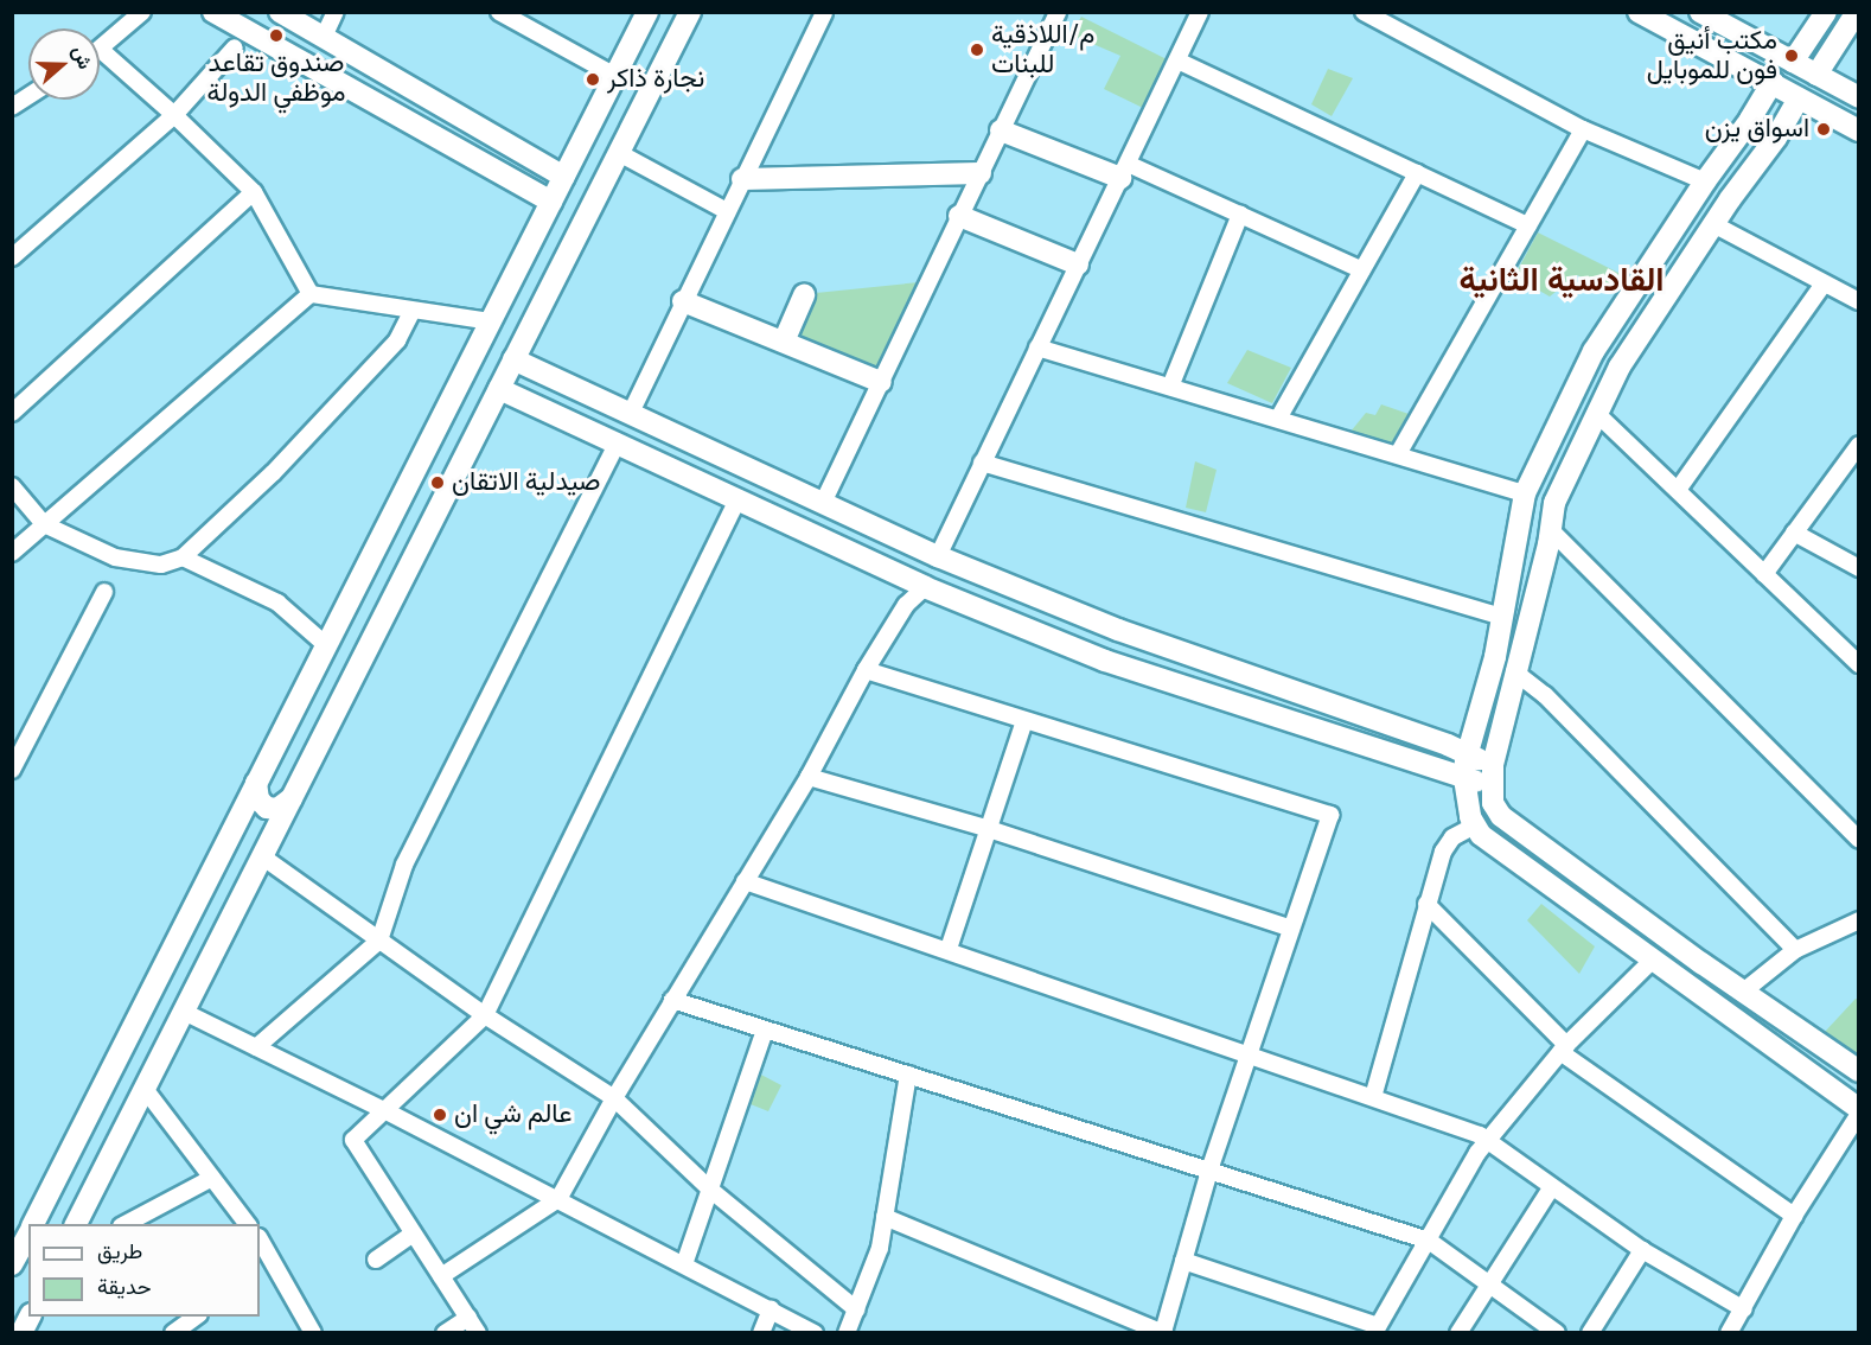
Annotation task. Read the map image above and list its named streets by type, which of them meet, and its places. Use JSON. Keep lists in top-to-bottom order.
{
  "districts": ["القادسية الثانية"],
  "places": [
    "صندوق تقاعد موظفي الدولة",
    "م/اللاذقية للبنات",
    "مكتب أنيق فون للموبايل",
    "نجارة ذاكر",
    "اسواق يزن",
    "صيدلية الاتقان",
    "عالم شي ان"
  ],
  "legend": ["طريق", "حديقة"],
  "north": "right"
}
